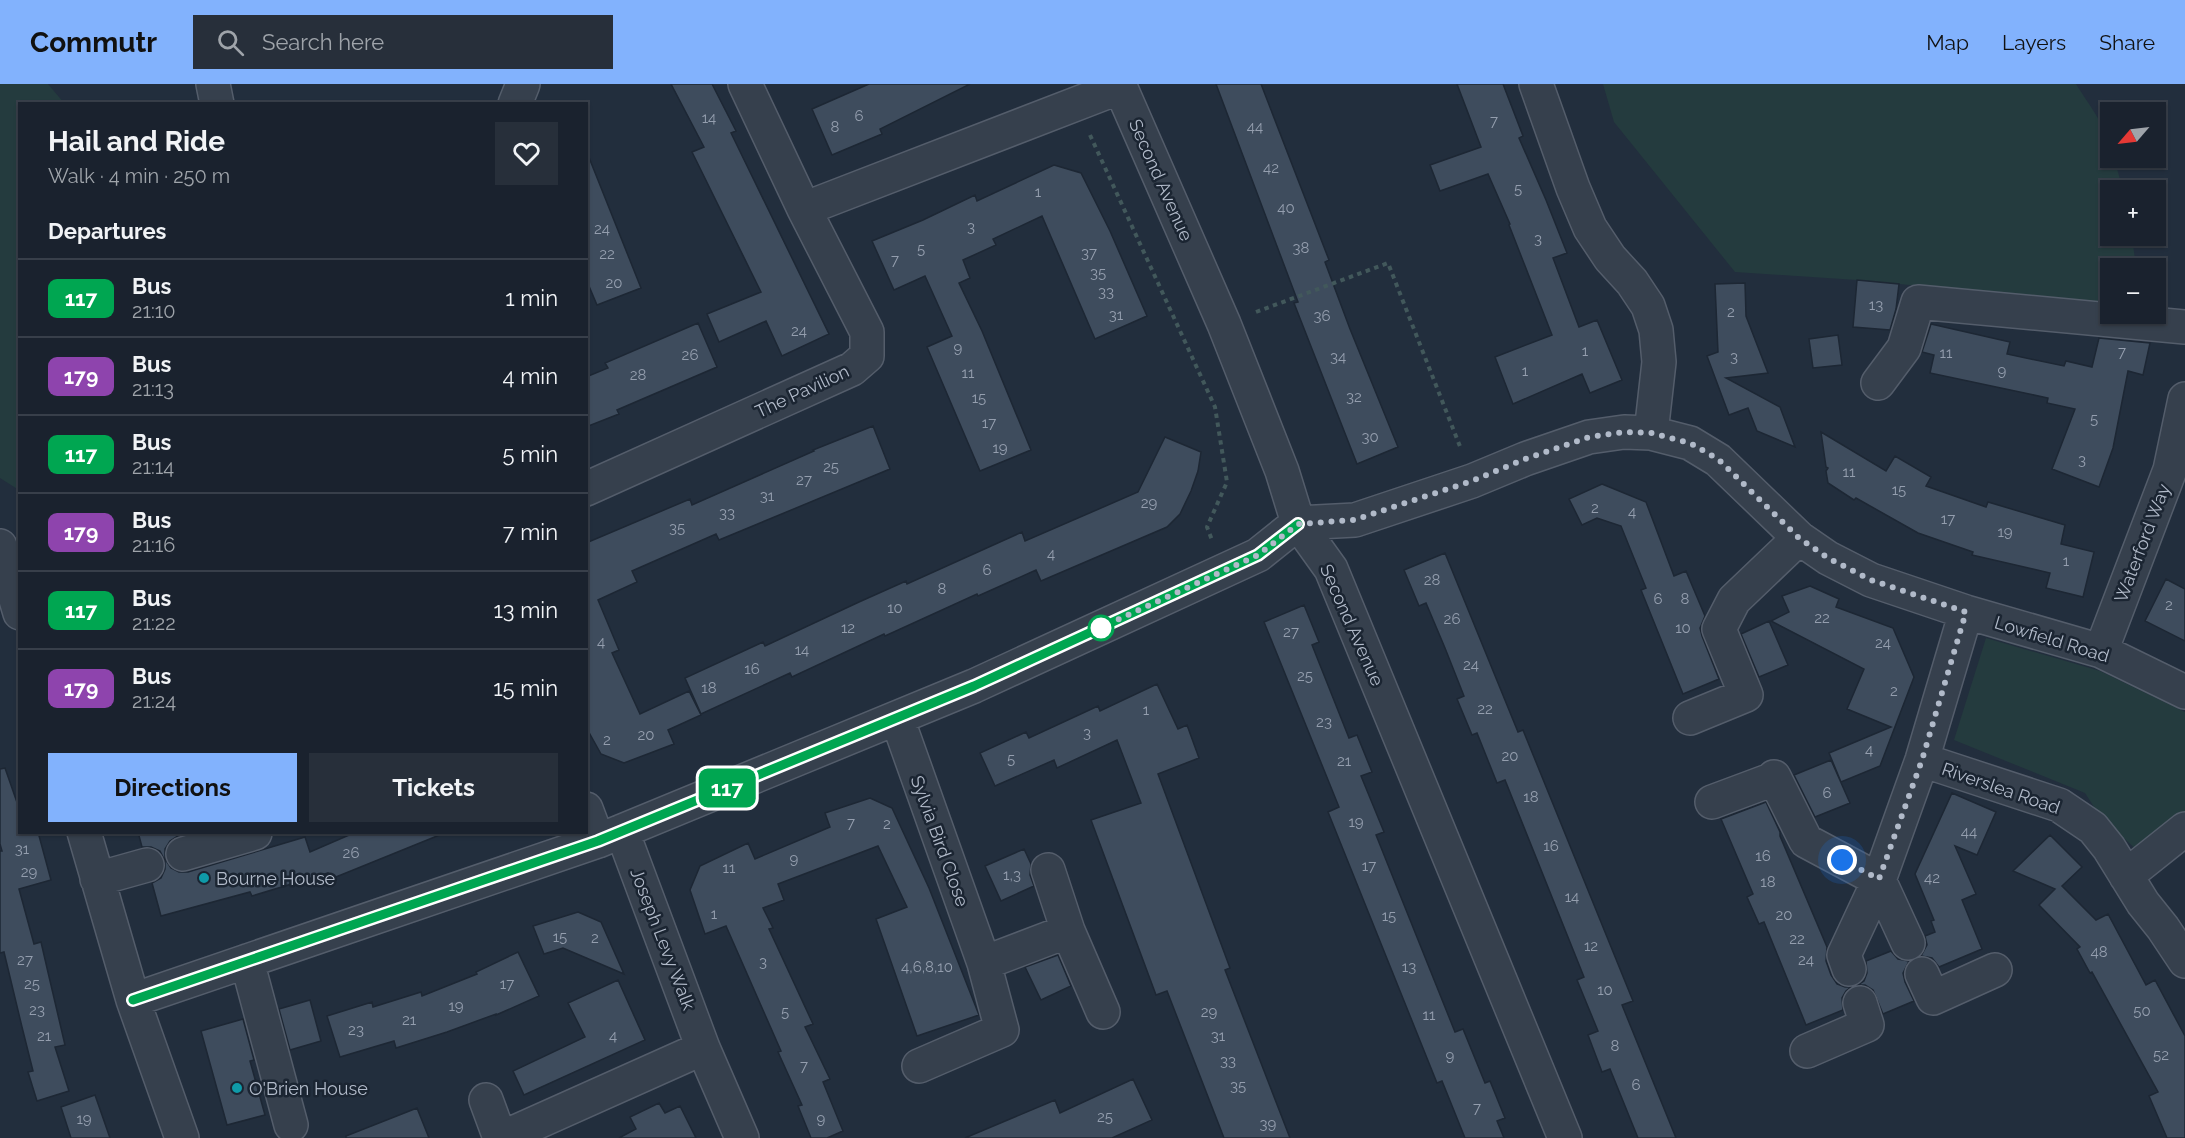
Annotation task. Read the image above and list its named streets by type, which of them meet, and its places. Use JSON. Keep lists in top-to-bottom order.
{
  "streets": {
    "street": [
      "Second Avenue",
      "The Pavilion",
      "Waterford Way",
      "Lowfield Road",
      "Riverslea Road",
      "Sylvia Bird Close",
      "Joseph Levy Walk"
    ]
  },
  "crossings": [
    ["Second Avenue", "Lowfield Road"],
    ["Waterford Way", "Lowfield Road"],
    ["Lowfield Road", "Riverslea Road"]
  ],
  "places": ["Bourne House", "O'Brien House"],
  "lines": ["bus line 117"],
  "house_numbers": [
    "6",
    "14",
    "7",
    "8",
    "44",
    "42",
    "5",
    "1",
    "40",
    "3",
    "24",
    "3",
    "38",
    "5",
    "37",
    "22",
    "7",
    "35",
    "20",
    "33",
    "13",
    "2",
    "31",
    "36",
    "24",
    "9",
    "1",
    "7",
    "11",
    "26",
    "34",
    "3",
    "1",
    "9",
    "11",
    "28",
    "32",
    "15",
    "5",
    "17",
    "30",
    "19",
    "3",
    "25",
    "11",
    "27",
    "15",
    "31",
    "29",
    "2",
    "4",
    "33",
    "17",
    "35",
    "19",
    "4",
    "1",
    "6",
    "28",
    "8",
    "6",
    "8",
    "2",
    "10",
    "22",
    "26",
    "12",
    "10",
    "27",
    "4",
    "24",
    "14",
    "24",
    "16",
    "25",
    "18",
    "2",
    "22",
    "1",
    "23",
    "3",
    "20",
    "2",
    "4",
    "20",
    "5",
    "21",
    "6",
    "18",
    "19",
    "7",
    "2",
    "44",
    "16",
    "31",
    "26",
    "16",
    "9",
    "17",
    "11",
    "29",
    "1,3",
    "42",
    "18",
    "14",
    "1",
    "20",
    "15",
    "15",
    "2",
    "22",
    "12",
    "48",
    "27",
    "24",
    "3",
    "4,6,8,10",
    "13",
    "25",
    "17",
    "10",
    "19",
    "23",
    "50",
    "5",
    "29",
    "11",
    "21",
    "23",
    "21",
    "4",
    "31",
    "8",
    "52",
    "9",
    "33",
    "7",
    "6",
    "35",
    "7",
    "25",
    "19",
    "9",
    "39"
  ],
  "north": "bottom left",
  "page": {
    "header": "Commutr",
    "search": "Search here",
    "nav": ["Map", "Layers", "Share"],
    "on_map": "117",
    "map_buttons": ["+", "−"],
    "heading": [
      ["Hail and Ride", "Walk · 4 min · 250 m"],
      "Departures"
    ],
    "list": [
      {
        "mark": "117",
        "name": "Bus",
        "note": "21:10",
        "value": "1 min"
      },
      {
        "mark": "179",
        "name": "Bus",
        "note": "21:13",
        "value": "4 min"
      },
      {
        "mark": "117",
        "name": "Bus",
        "note": "21:14",
        "value": "5 min"
      },
      {
        "mark": "179",
        "name": "Bus",
        "note": "21:16",
        "value": "7 min"
      },
      {
        "mark": "117",
        "name": "Bus",
        "note": "21:22",
        "value": "13 min"
      },
      {
        "mark": "179",
        "name": "Bus",
        "note": "21:24",
        "value": "15 min"
      }
    ],
    "buttons": ["Directions", "Tickets"]
  }
}
